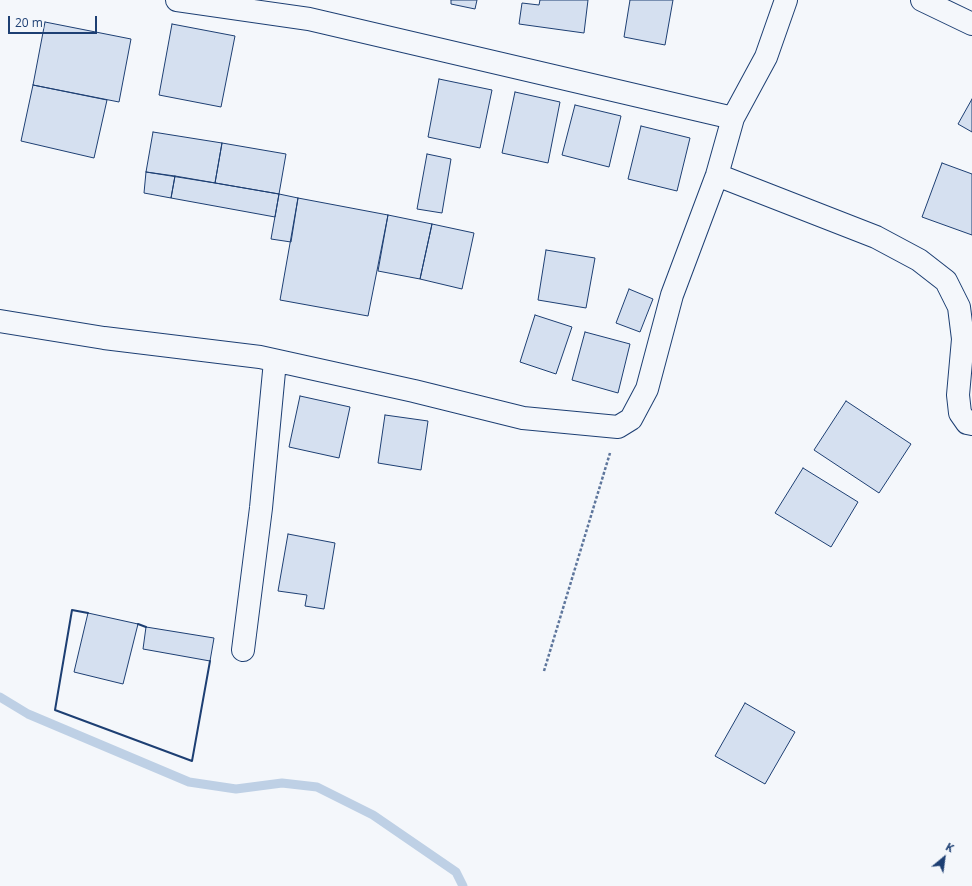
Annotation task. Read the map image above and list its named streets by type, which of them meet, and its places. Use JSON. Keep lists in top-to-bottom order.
{
  "scale_bar": "20 m",
  "north": "top right"
}
